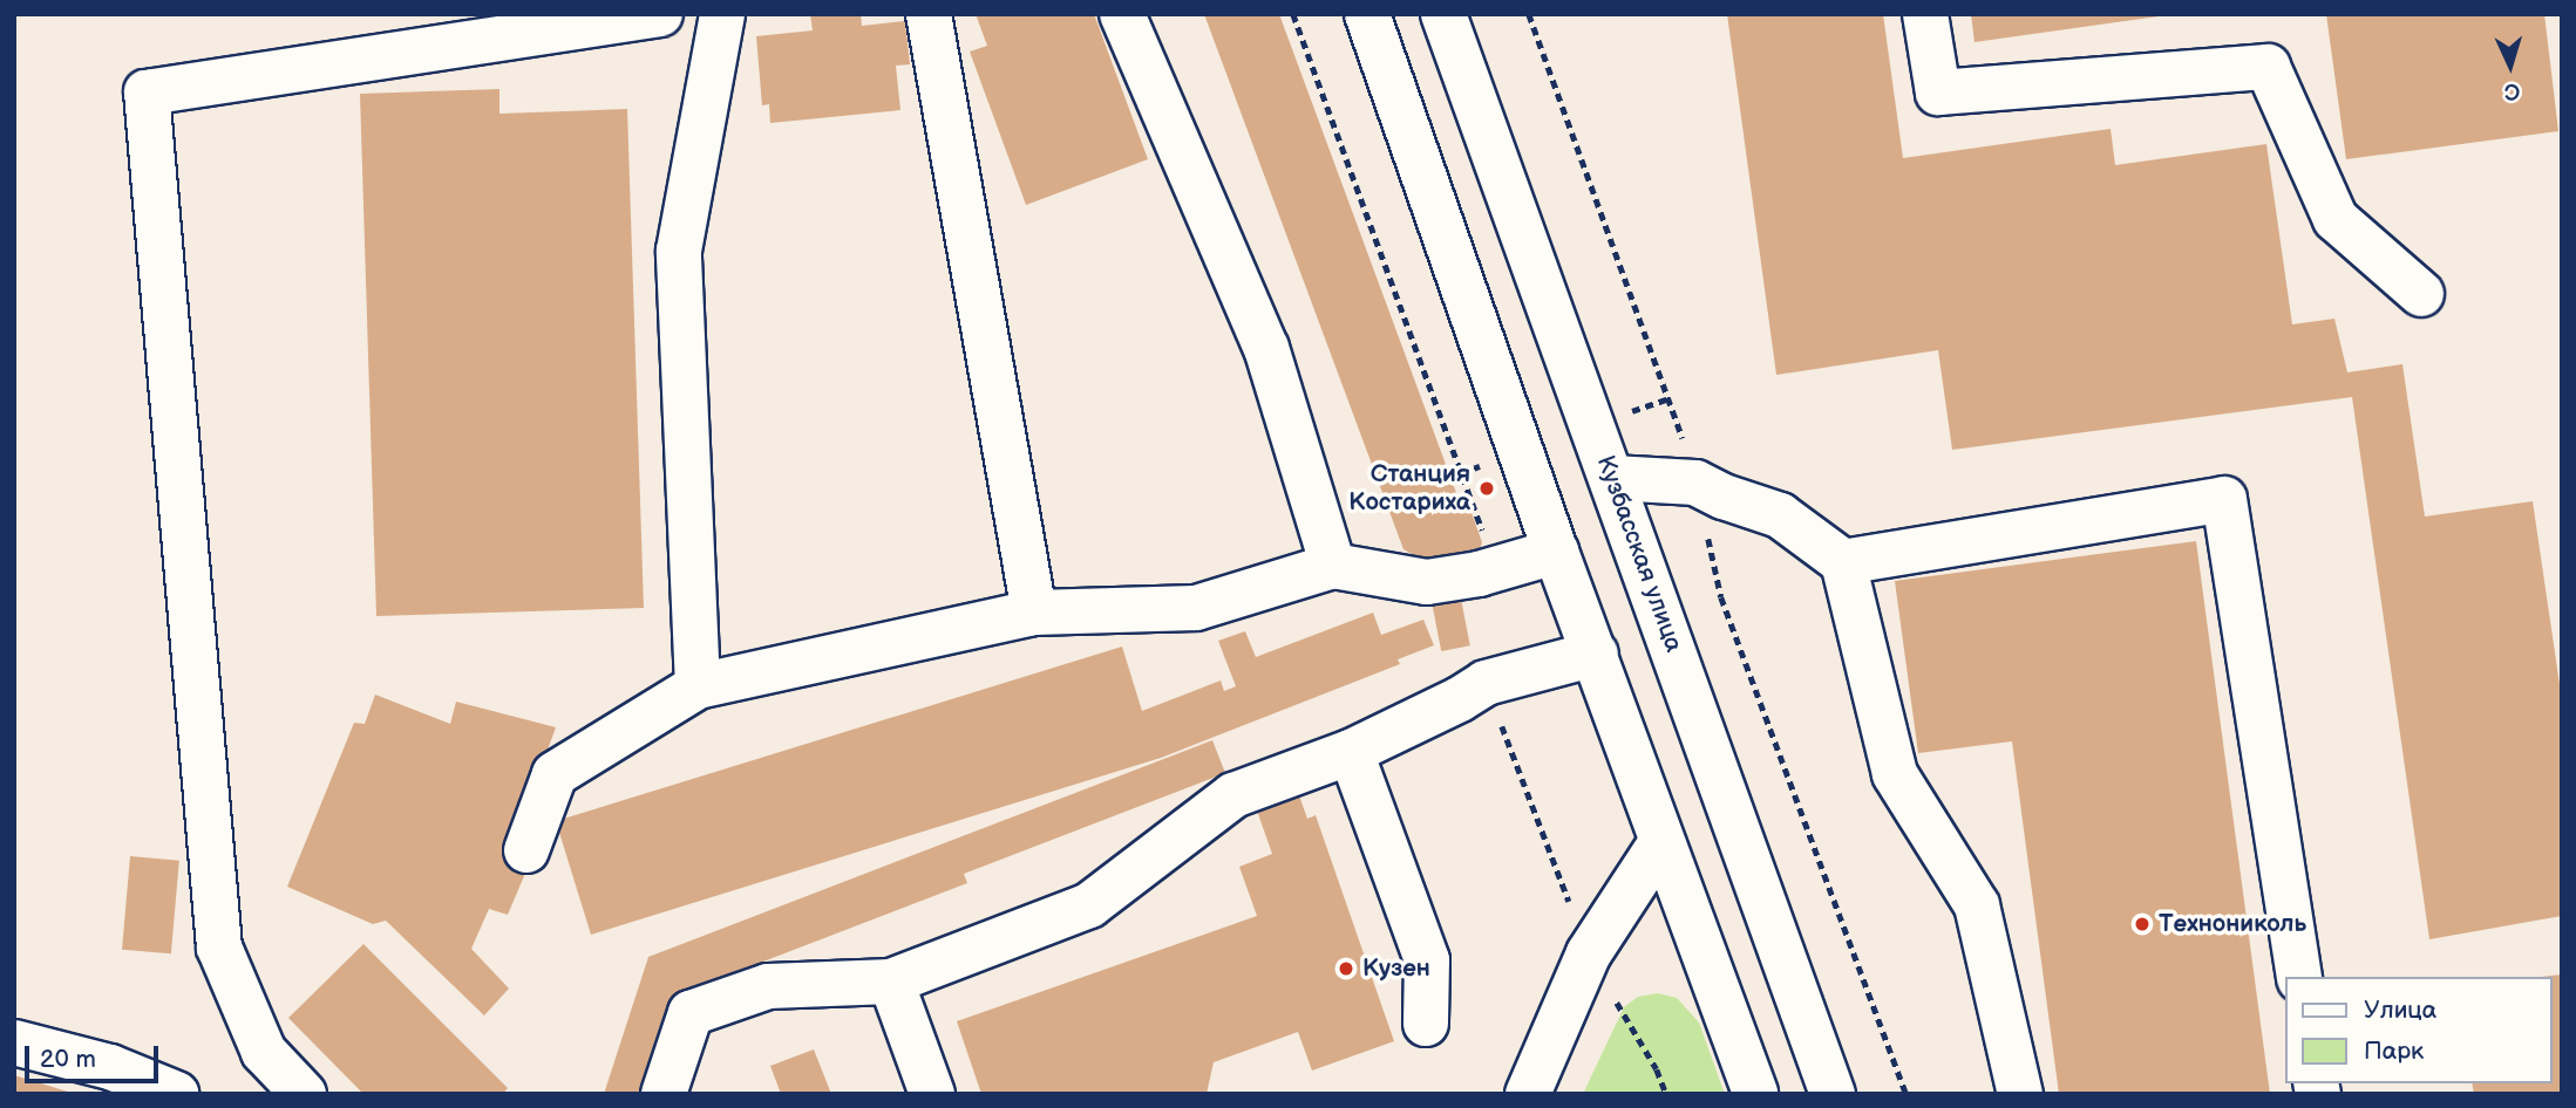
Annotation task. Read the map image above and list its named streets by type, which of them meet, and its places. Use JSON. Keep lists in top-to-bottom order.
{
  "streets": {
    "main road": ["Кузбасская улица"]
  },
  "places": ["Станция Костариха", "Технониколь", "Кузен"],
  "legend": ["Улица", "Парк"],
  "scale_bar": "20 m",
  "north": "bottom"
}
